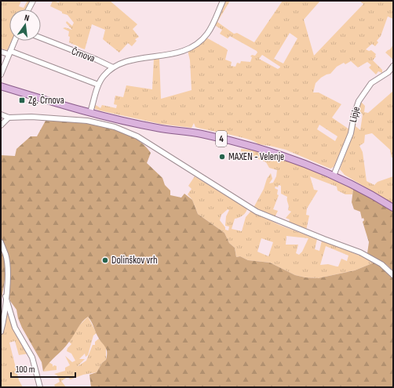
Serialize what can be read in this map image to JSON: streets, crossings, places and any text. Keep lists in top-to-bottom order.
{
  "streets": {
    "main road": ["4"],
    "street": ["Črnova", "Lipje"]
  },
  "crossings": [
    ["Lipje", "4"]
  ],
  "places": {
    "transit": ["Zg. Črnova"],
    "other": ["MAXEN - Velenje", "Dolinškov vrh"]
  },
  "scale_bar": "100 m",
  "north": "top"
}
